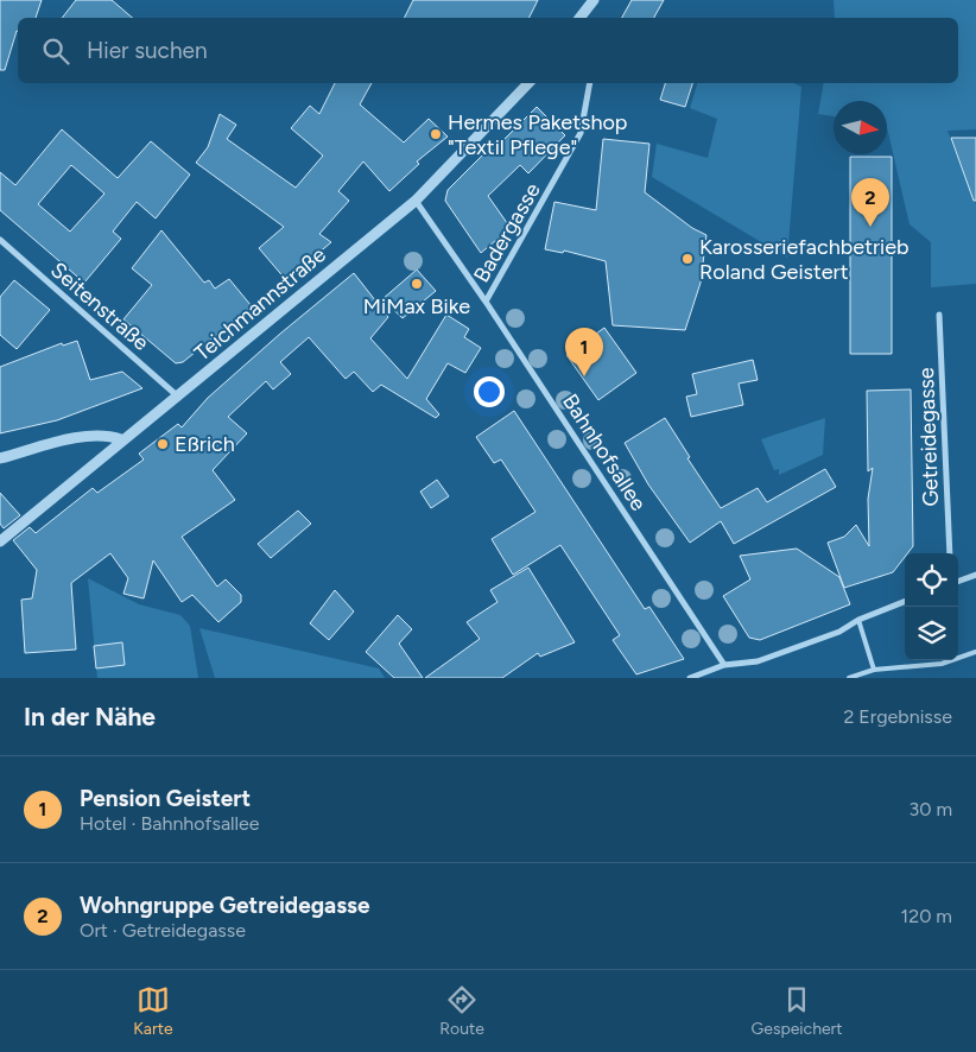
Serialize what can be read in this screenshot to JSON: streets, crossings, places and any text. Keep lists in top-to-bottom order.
{
  "streets": {
    "street": [
      "Badergasse",
      "Teichmannstraße",
      "Seitenstraße",
      "Getreidegasse",
      "Bahnhofsallee"
    ]
  },
  "crossings": [
    ["Badergasse", "Bahnhofsallee"],
    ["Teichmannstraße", "Seitenstraße"],
    ["Teichmannstraße", "Bahnhofsallee"]
  ],
  "places": [
    "Hermes Paketshop \"Textil Pflege\"",
    "Karosseriefachbetrieb Roland Geistert",
    "MiMax Bike",
    "Eßrich"
  ],
  "north": "right",
  "page": {
    "search": "Hier suchen",
    "pins": ["2", "1"],
    "heading": ["In der Nähe", "2 Ergebnisse"],
    "list": [
      {
        "mark": "1",
        "name": "Pension Geistert",
        "note": "Hotel · Bahnhofsallee",
        "value": "30 m"
      },
      {
        "mark": "2",
        "name": "Wohngruppe Getreidegasse",
        "note": "Ort · Getreidegasse",
        "value": "120 m"
      }
    ],
    "nav": ["Karte", "Route", "Gespeichert"]
  }
}
